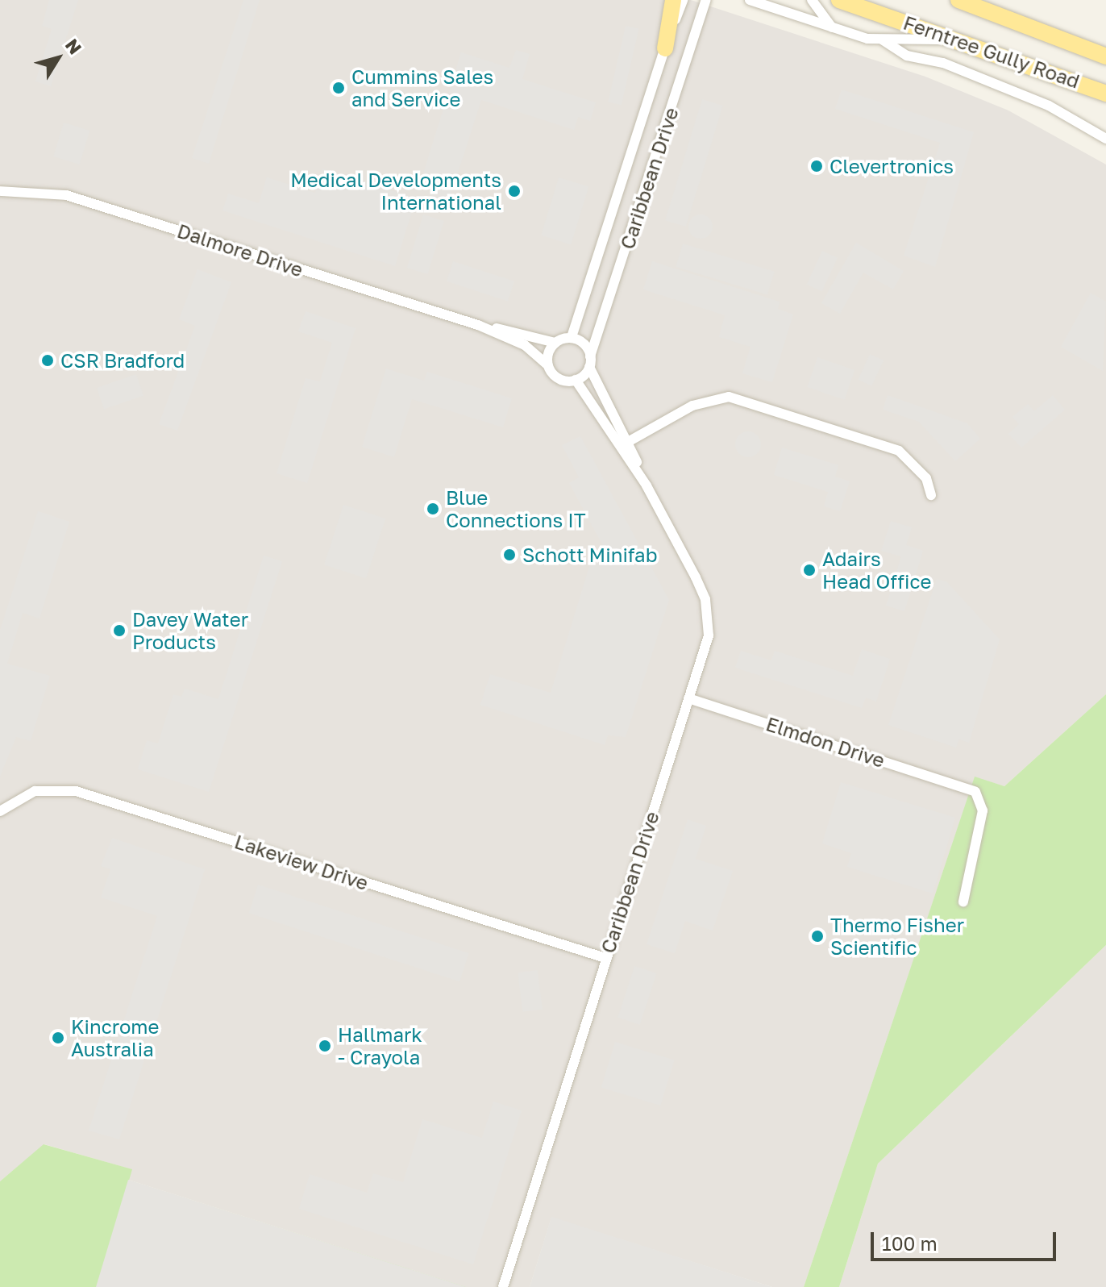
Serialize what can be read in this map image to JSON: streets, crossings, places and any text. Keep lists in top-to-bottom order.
{
  "streets": {
    "main road": ["Ferntree Gully Road"],
    "street": [
      "Caribbean Drive",
      "Dalmore Drive",
      "Elmdon Drive",
      "Lakeview Drive"
    ]
  },
  "crossings": [
    ["Caribbean Drive", "Dalmore Drive"],
    ["Caribbean Drive", "Elmdon Drive"],
    ["Caribbean Drive", "Lakeview Drive"]
  ],
  "places": [
    "Cummins Sales and Service",
    "Clevertronics",
    "Medical Developments International",
    "CSR Bradford",
    "Blue Connections IT",
    "Schott Minifab",
    "Adairs Head Office",
    "Davey Water Products",
    "Thermo Fisher Scientific",
    "Kincrome Australia",
    "Hallmark - Crayola"
  ],
  "scale_bar": "100 m",
  "north": "top right"
}
